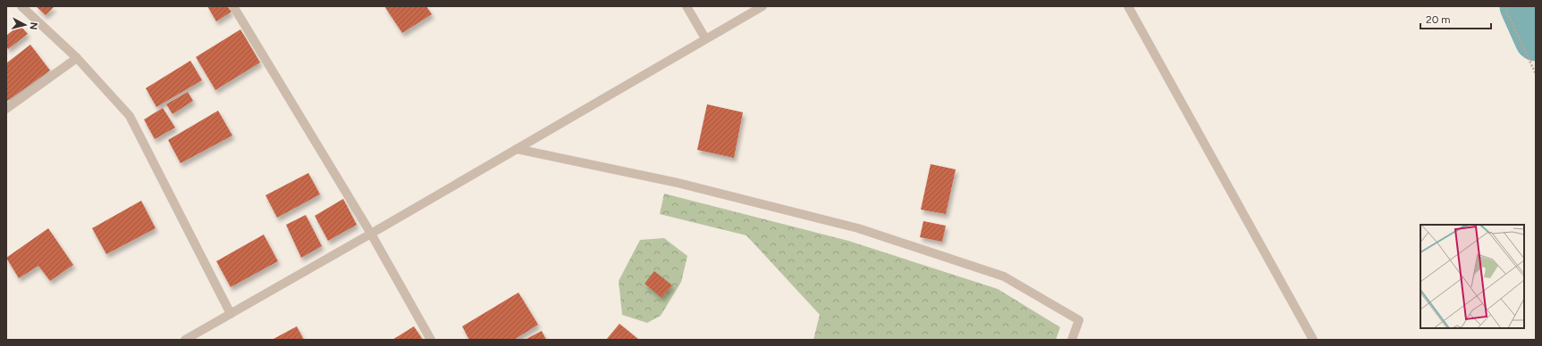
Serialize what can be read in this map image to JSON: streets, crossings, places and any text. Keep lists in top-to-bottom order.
{
  "scale_bar": "20 m",
  "north": "right"
}
